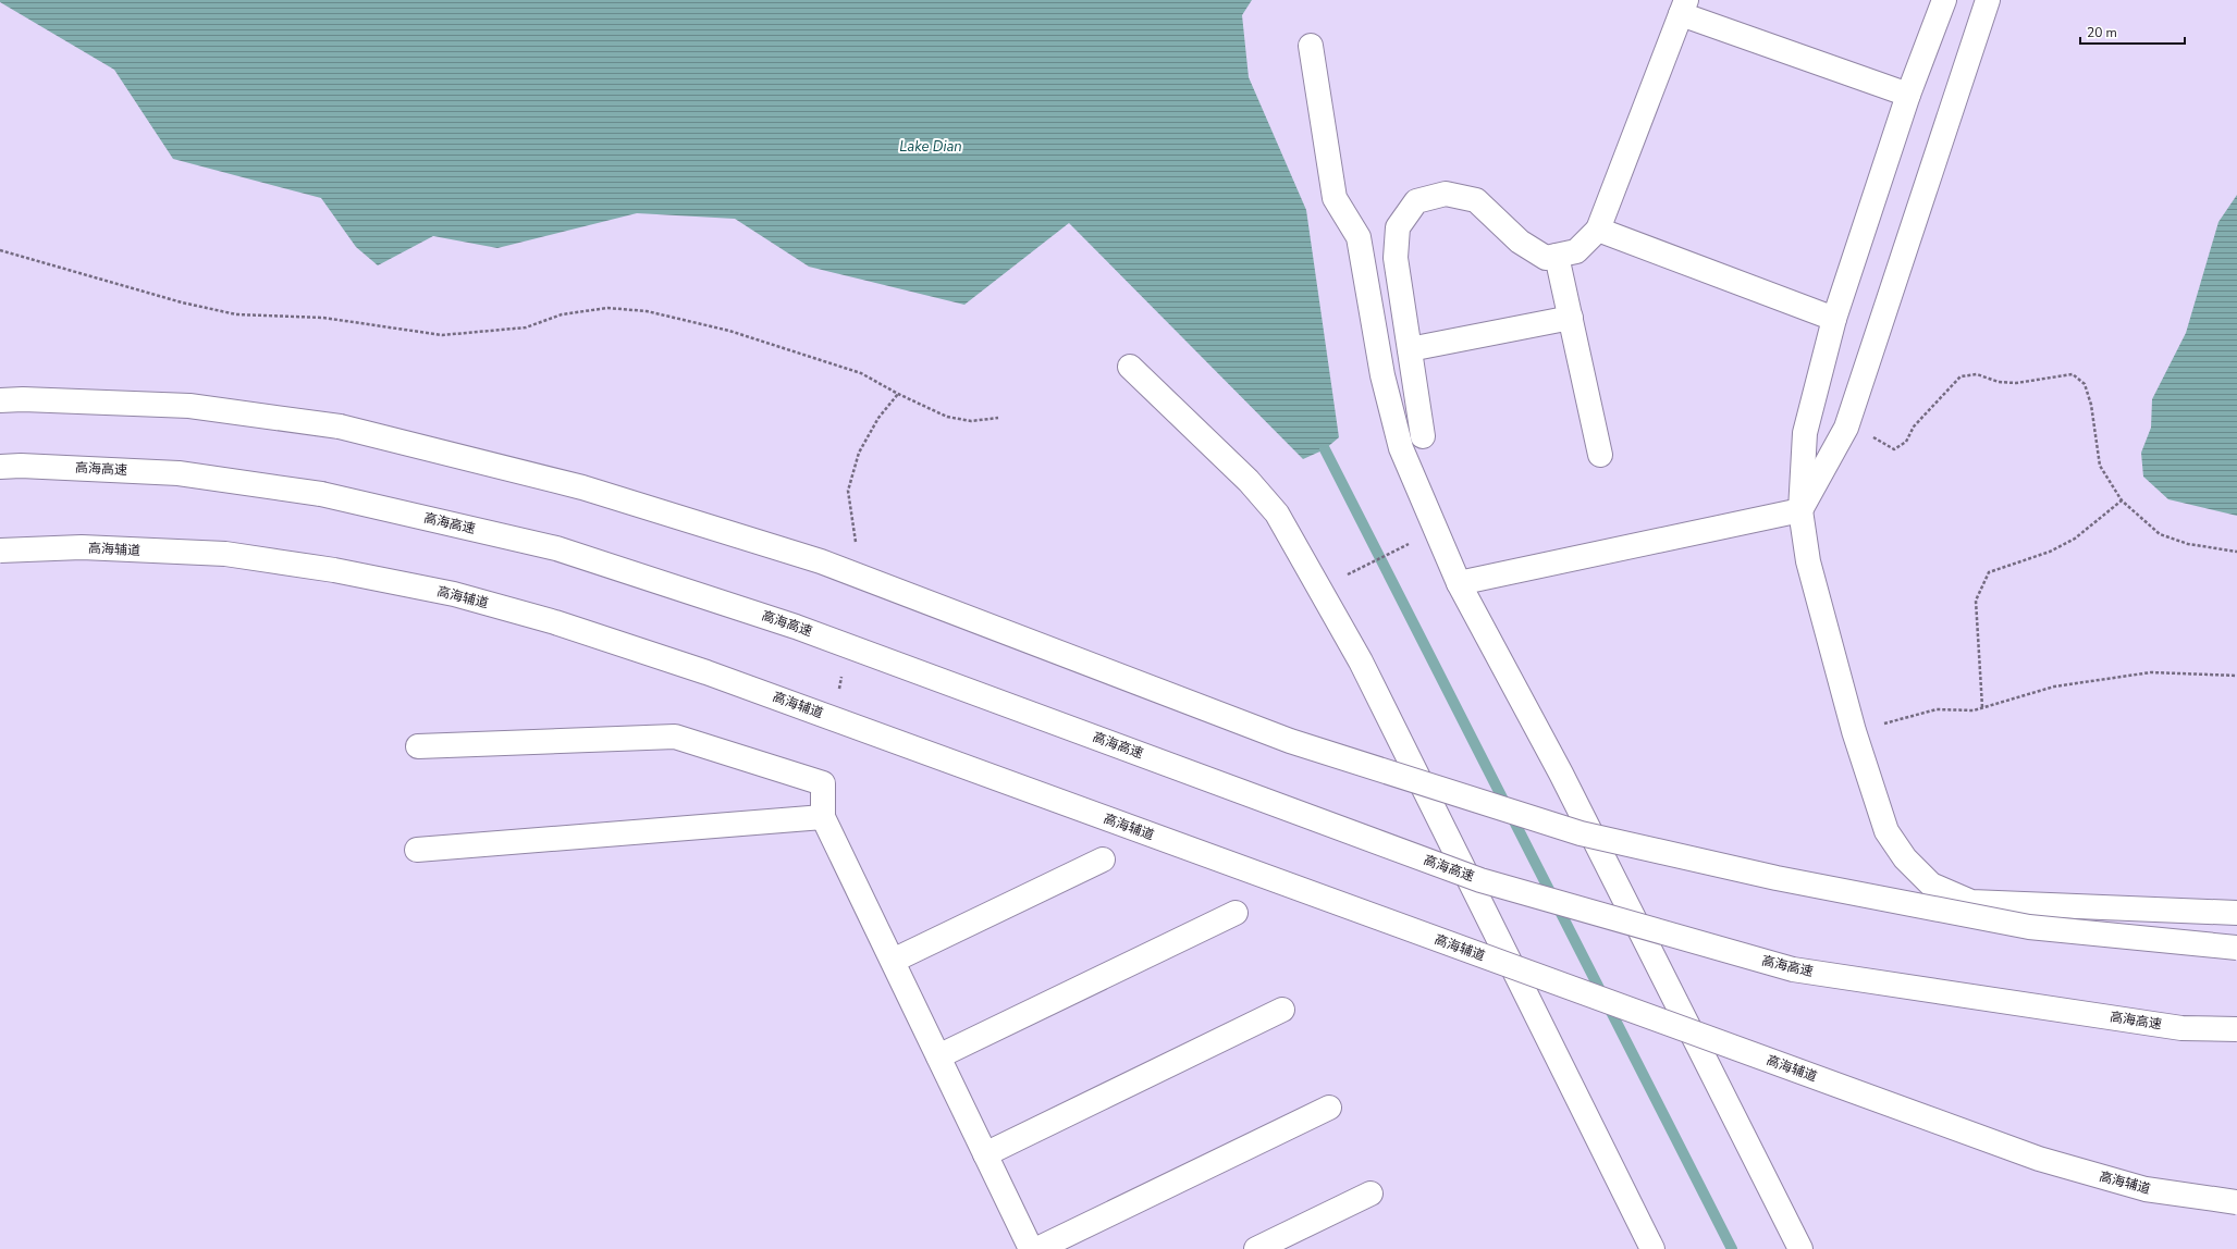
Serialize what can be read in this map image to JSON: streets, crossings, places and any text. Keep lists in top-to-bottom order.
{
  "streets": {
    "main road": ["高海高速", "高海辅道"]
  },
  "water": ["Lake Dian"],
  "scale_bar": "20 m"
}
